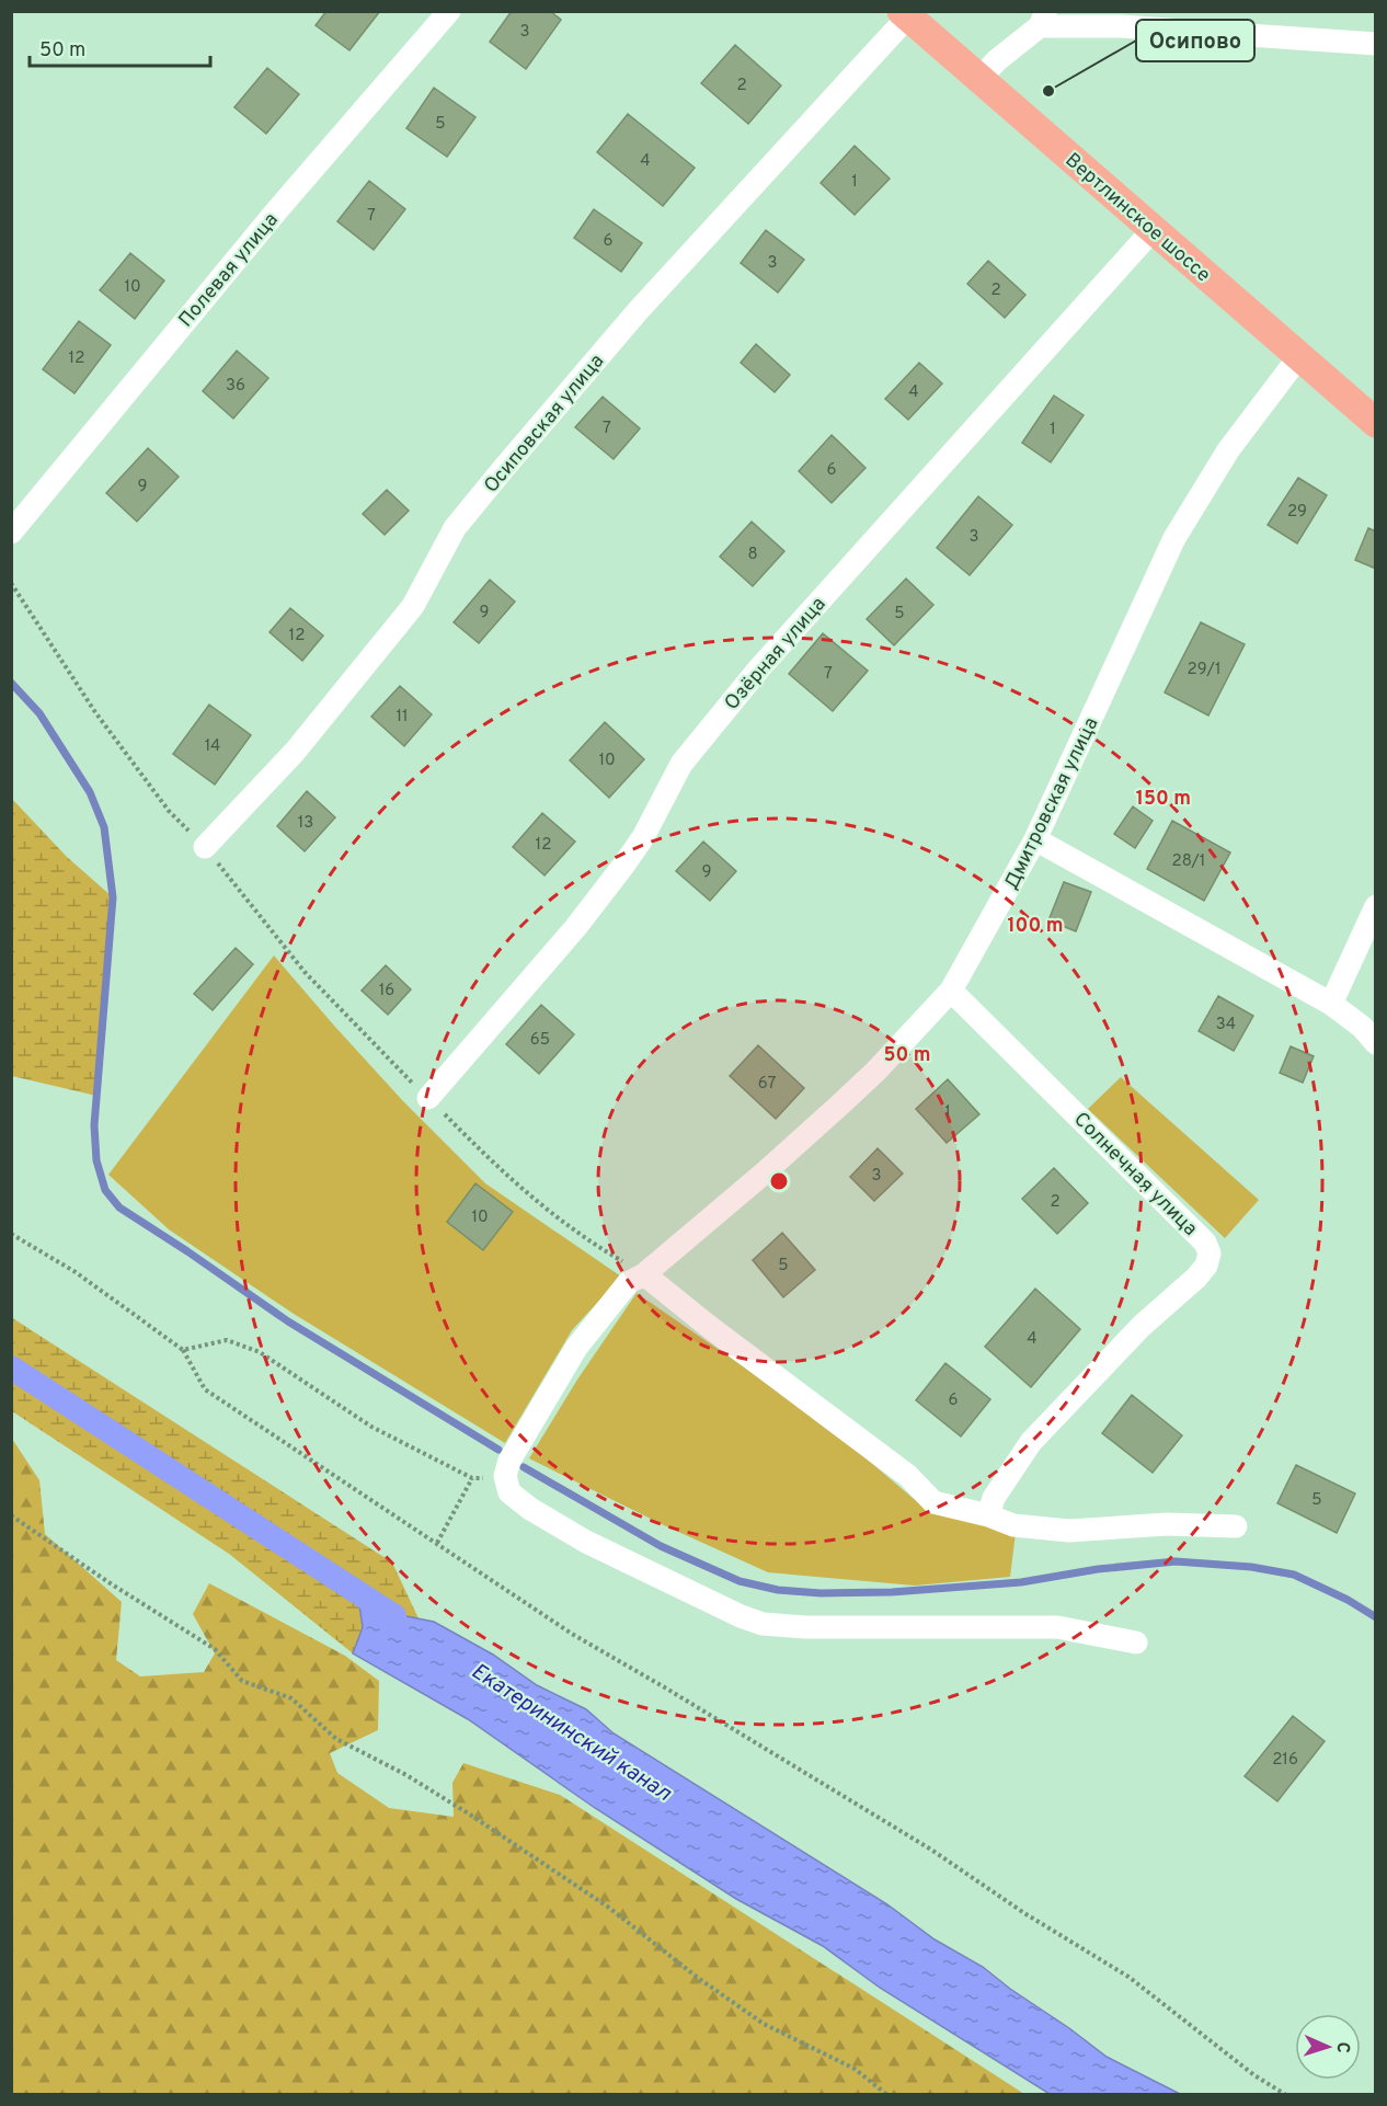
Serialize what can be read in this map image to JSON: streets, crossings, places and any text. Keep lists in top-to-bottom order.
{
  "streets": {
    "main road": ["Вертлинское шоссе"],
    "street": [
      "Полевая улица",
      "Осиповская улица",
      "Озёрная улица",
      "Дмитровская улица",
      "Солнечная улица"
    ]
  },
  "crossings": [
    ["Вертлинское шоссе", "Осиповская улица"],
    ["Вертлинское шоссе", "Озёрная улица"],
    ["Вертлинское шоссе", "Дмитровская улица"],
    ["Дмитровская улица", "Солнечная улица"]
  ],
  "water": ["Екатерининский канал"],
  "places": ["Осипово"],
  "house_numbers": [
    "3",
    "2",
    "5",
    "4",
    "1",
    "7",
    "6",
    "3",
    "10",
    "2",
    "12",
    "36",
    "4",
    "7",
    "1",
    "6",
    "9",
    "29",
    "3",
    "8",
    "9",
    "5",
    "12",
    "29/1",
    "7",
    "11",
    "14",
    "10",
    "13",
    "12",
    "28/1",
    "9",
    "16",
    "34",
    "65",
    "67",
    "1",
    "3",
    "2",
    "10",
    "5",
    "4",
    "6",
    "5",
    "216"
  ],
  "scale_bar": "50 m",
  "north": "right",
  "rings": ["150 m", "100 m", "50 m"]
}
